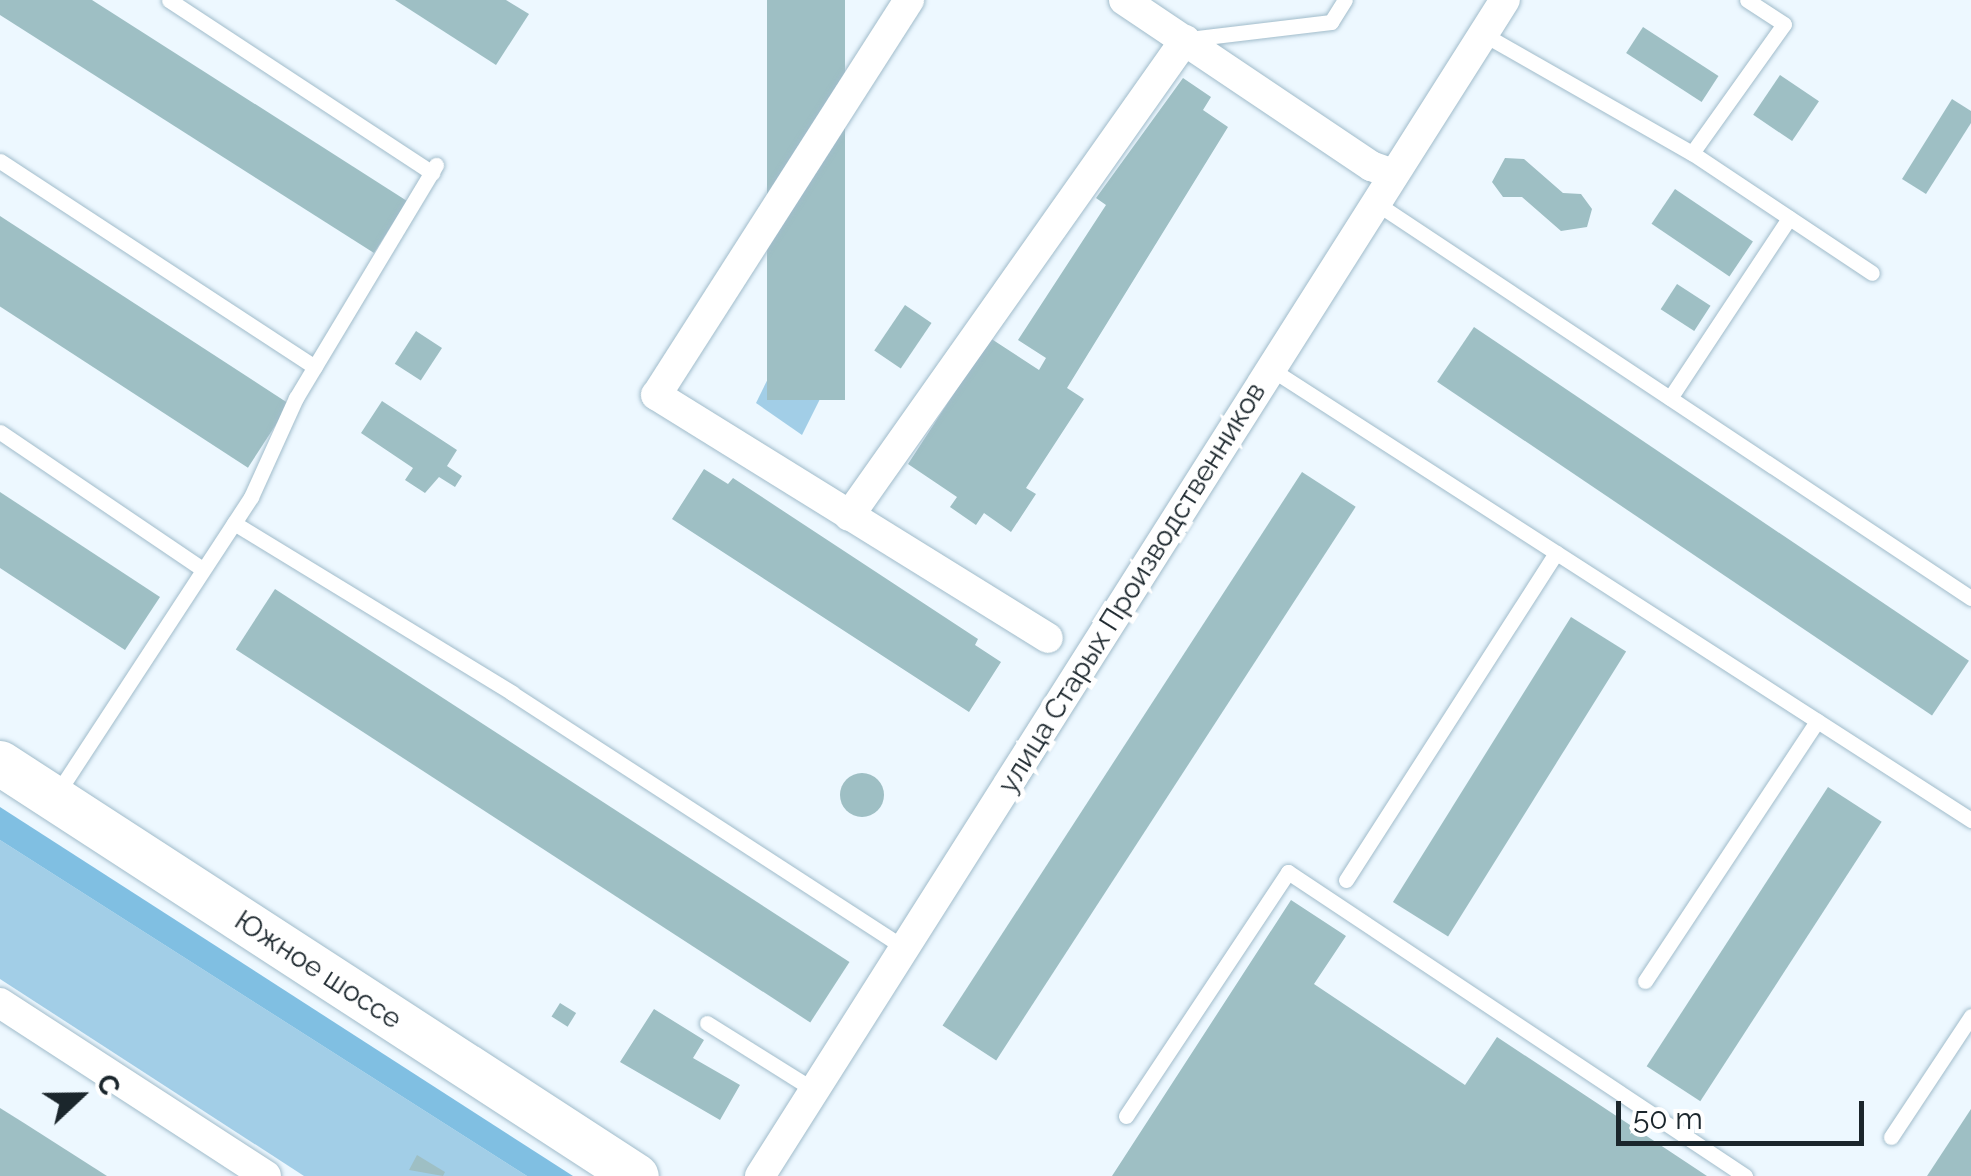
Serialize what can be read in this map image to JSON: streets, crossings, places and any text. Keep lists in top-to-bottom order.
{
  "streets": {
    "main road": ["Южное шоссе"],
    "street": ["улица Старых Производственников"]
  },
  "scale_bar": "50 m",
  "north": "right"
}
